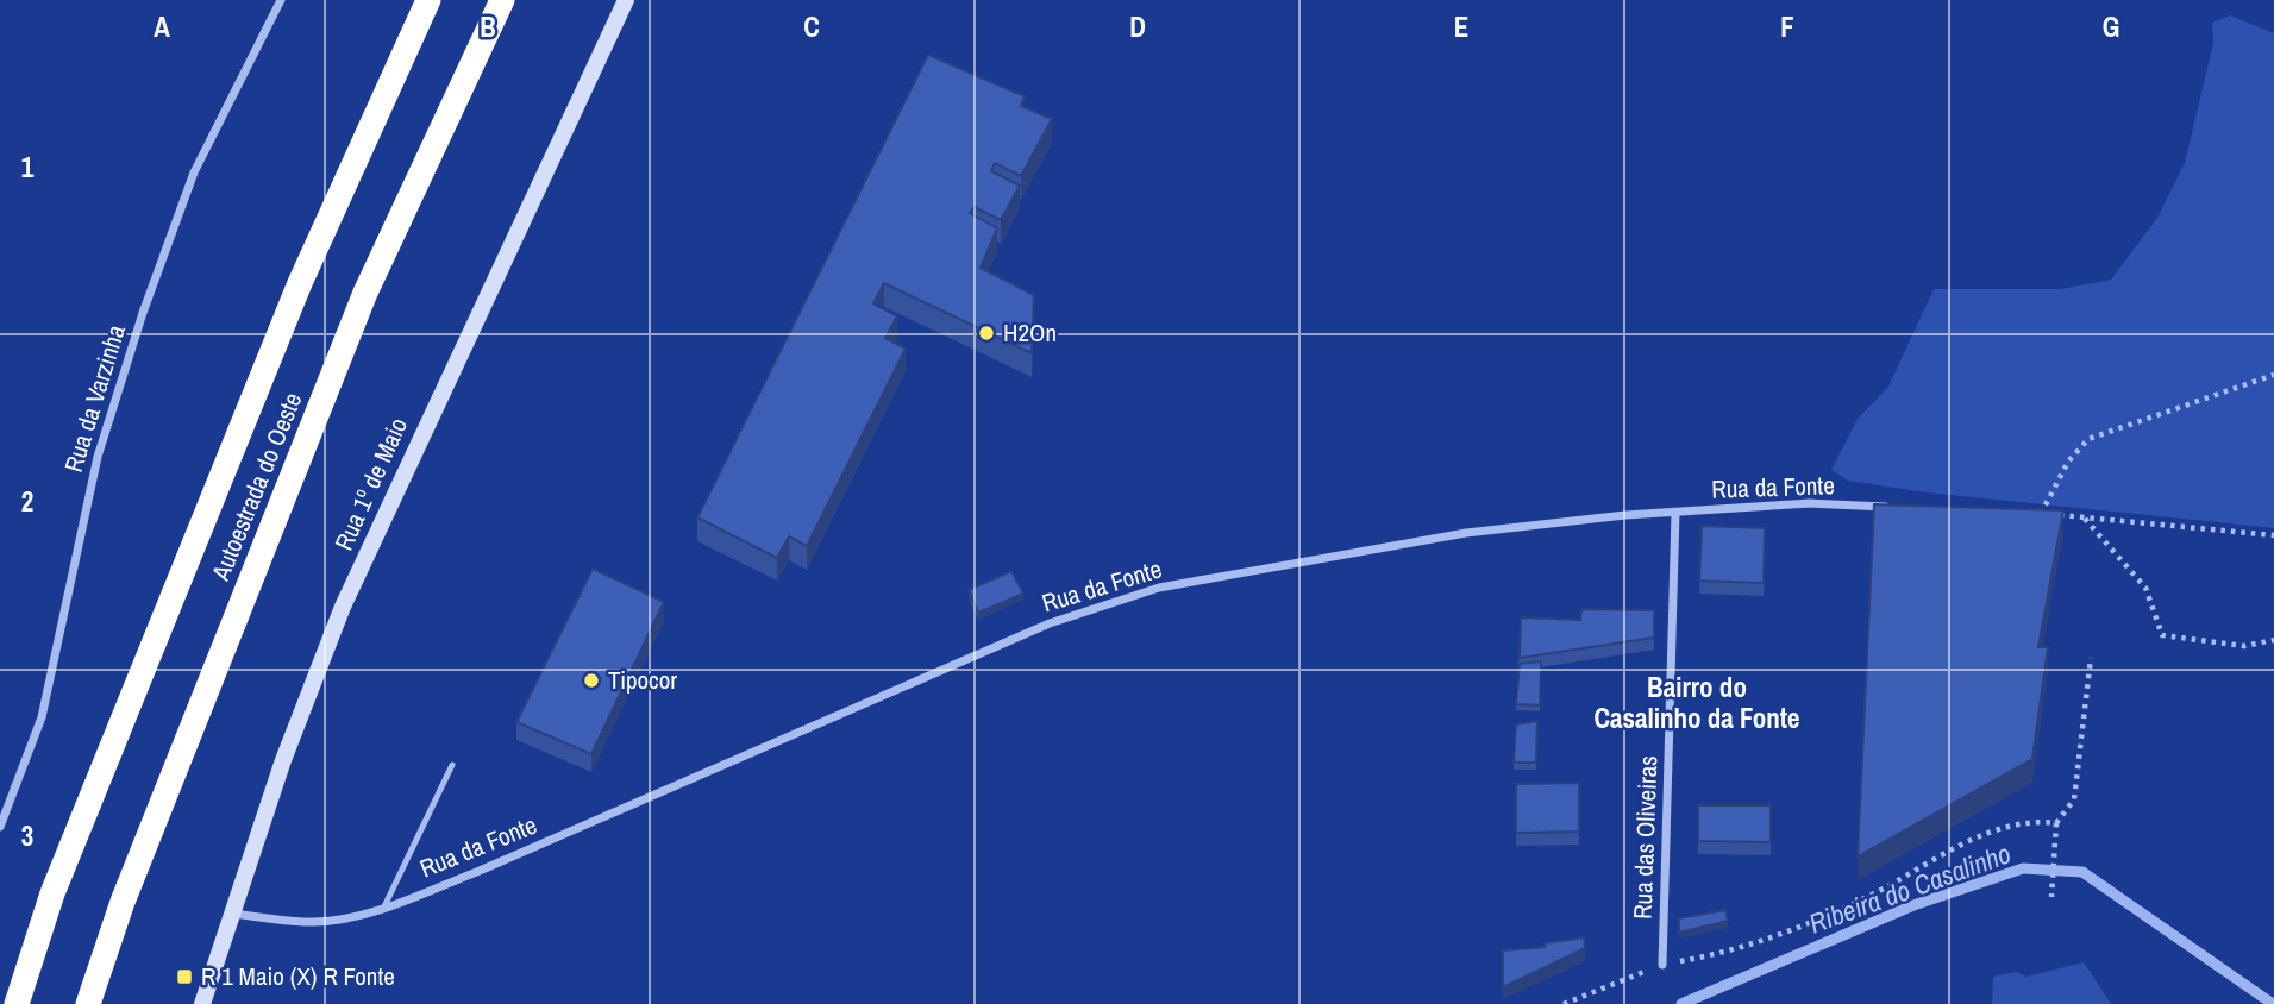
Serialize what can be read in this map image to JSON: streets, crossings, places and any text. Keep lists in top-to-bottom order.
{
  "streets": {
    "highway": ["Autoestrada do Oeste"],
    "street": [
      "Rua da Varzinha",
      "Rua 1º de Maio",
      "Rua da Fonte",
      "Rua das Oliveiras"
    ]
  },
  "crossings": [
    ["Rua 1º de Maio", "Rua da Fonte"],
    ["Rua da Fonte", "Rua das Oliveiras"]
  ],
  "districts": ["Bairro do Casalinho da Fonte"],
  "water": ["Ribeira do Casalinho"],
  "places": {
    "other": ["H2On", "Tipocor"],
    "transit": ["R 1 Maio (X) R Fonte"]
  },
  "grid": {
    "columns": [
      "A",
      "B",
      "C",
      "D",
      "E",
      "F",
      "G"
    ],
    "rows": ["1", "2", "3"]
  }
}
